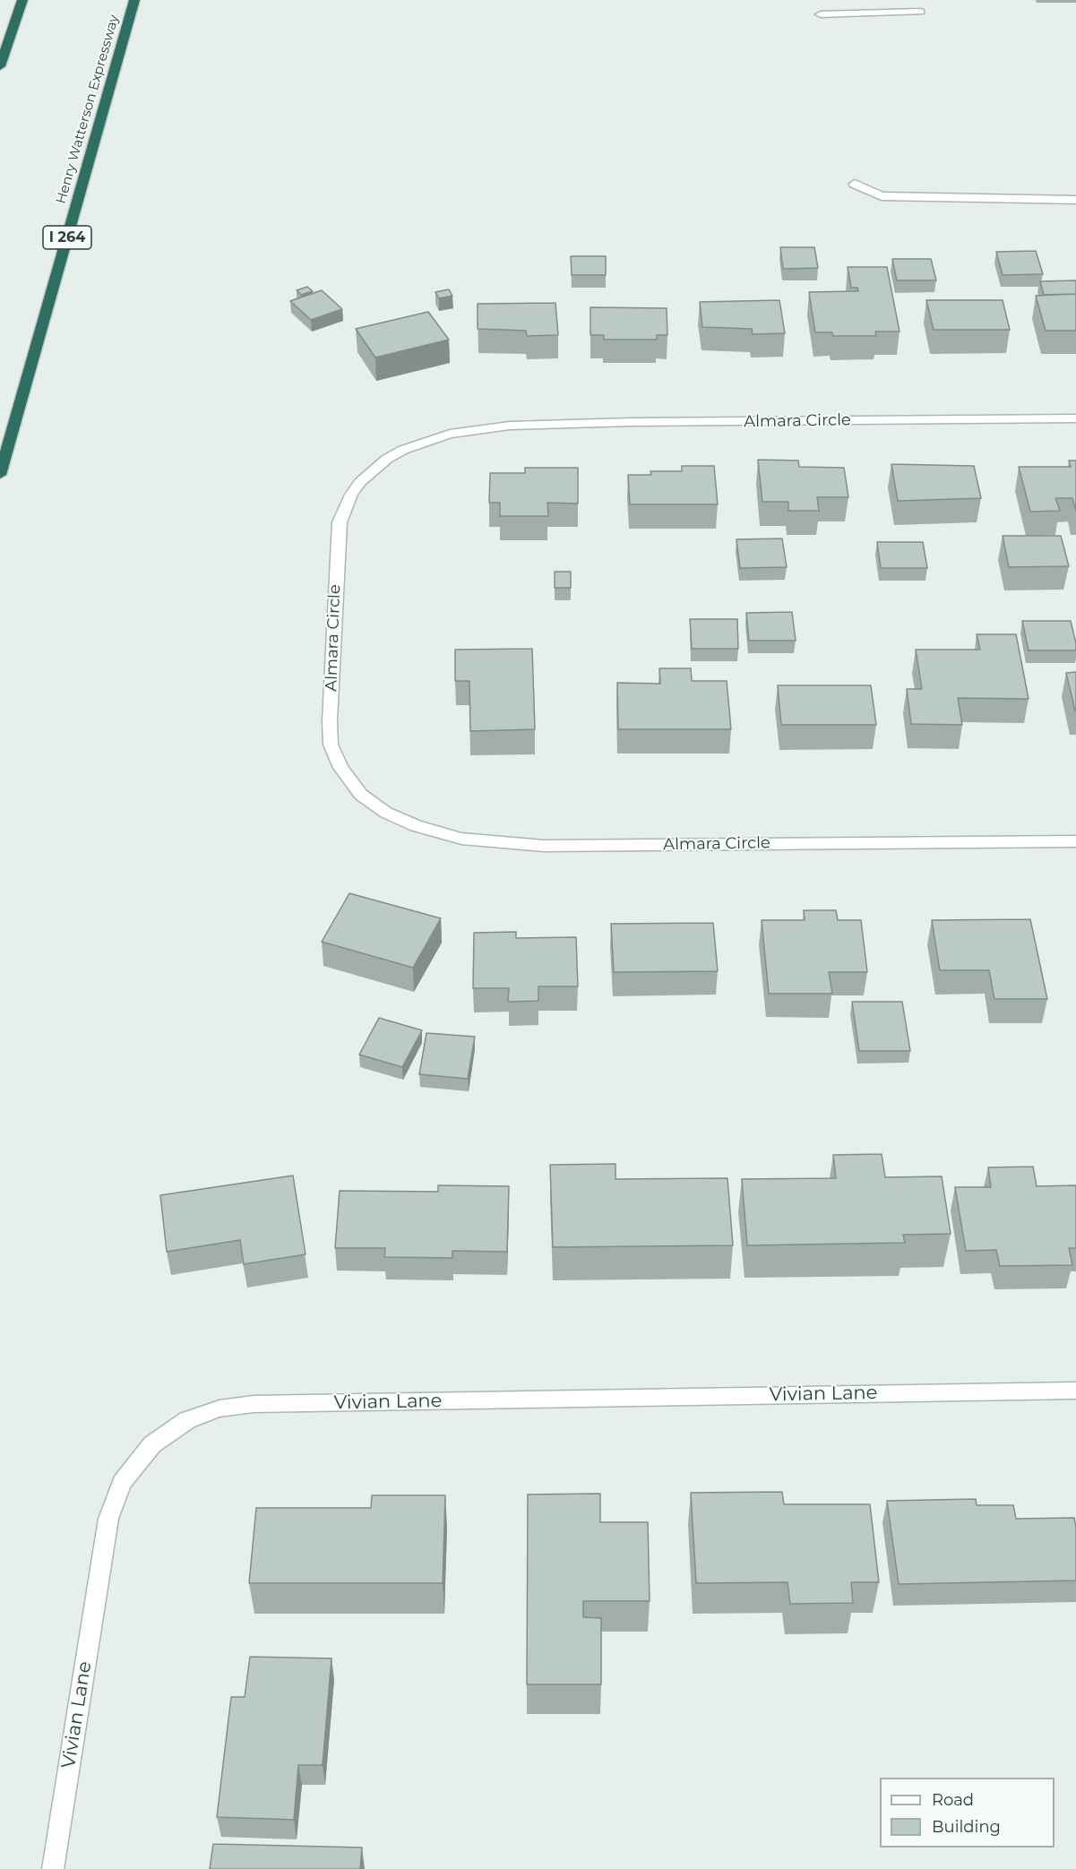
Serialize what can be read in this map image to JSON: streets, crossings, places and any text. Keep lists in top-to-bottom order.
{
  "streets": {
    "highway": ["Henry Watterson Expressway", "I 264"],
    "street": ["Almara Circle", "Vivian Lane"]
  },
  "legend": ["Road", "Building"]
}
